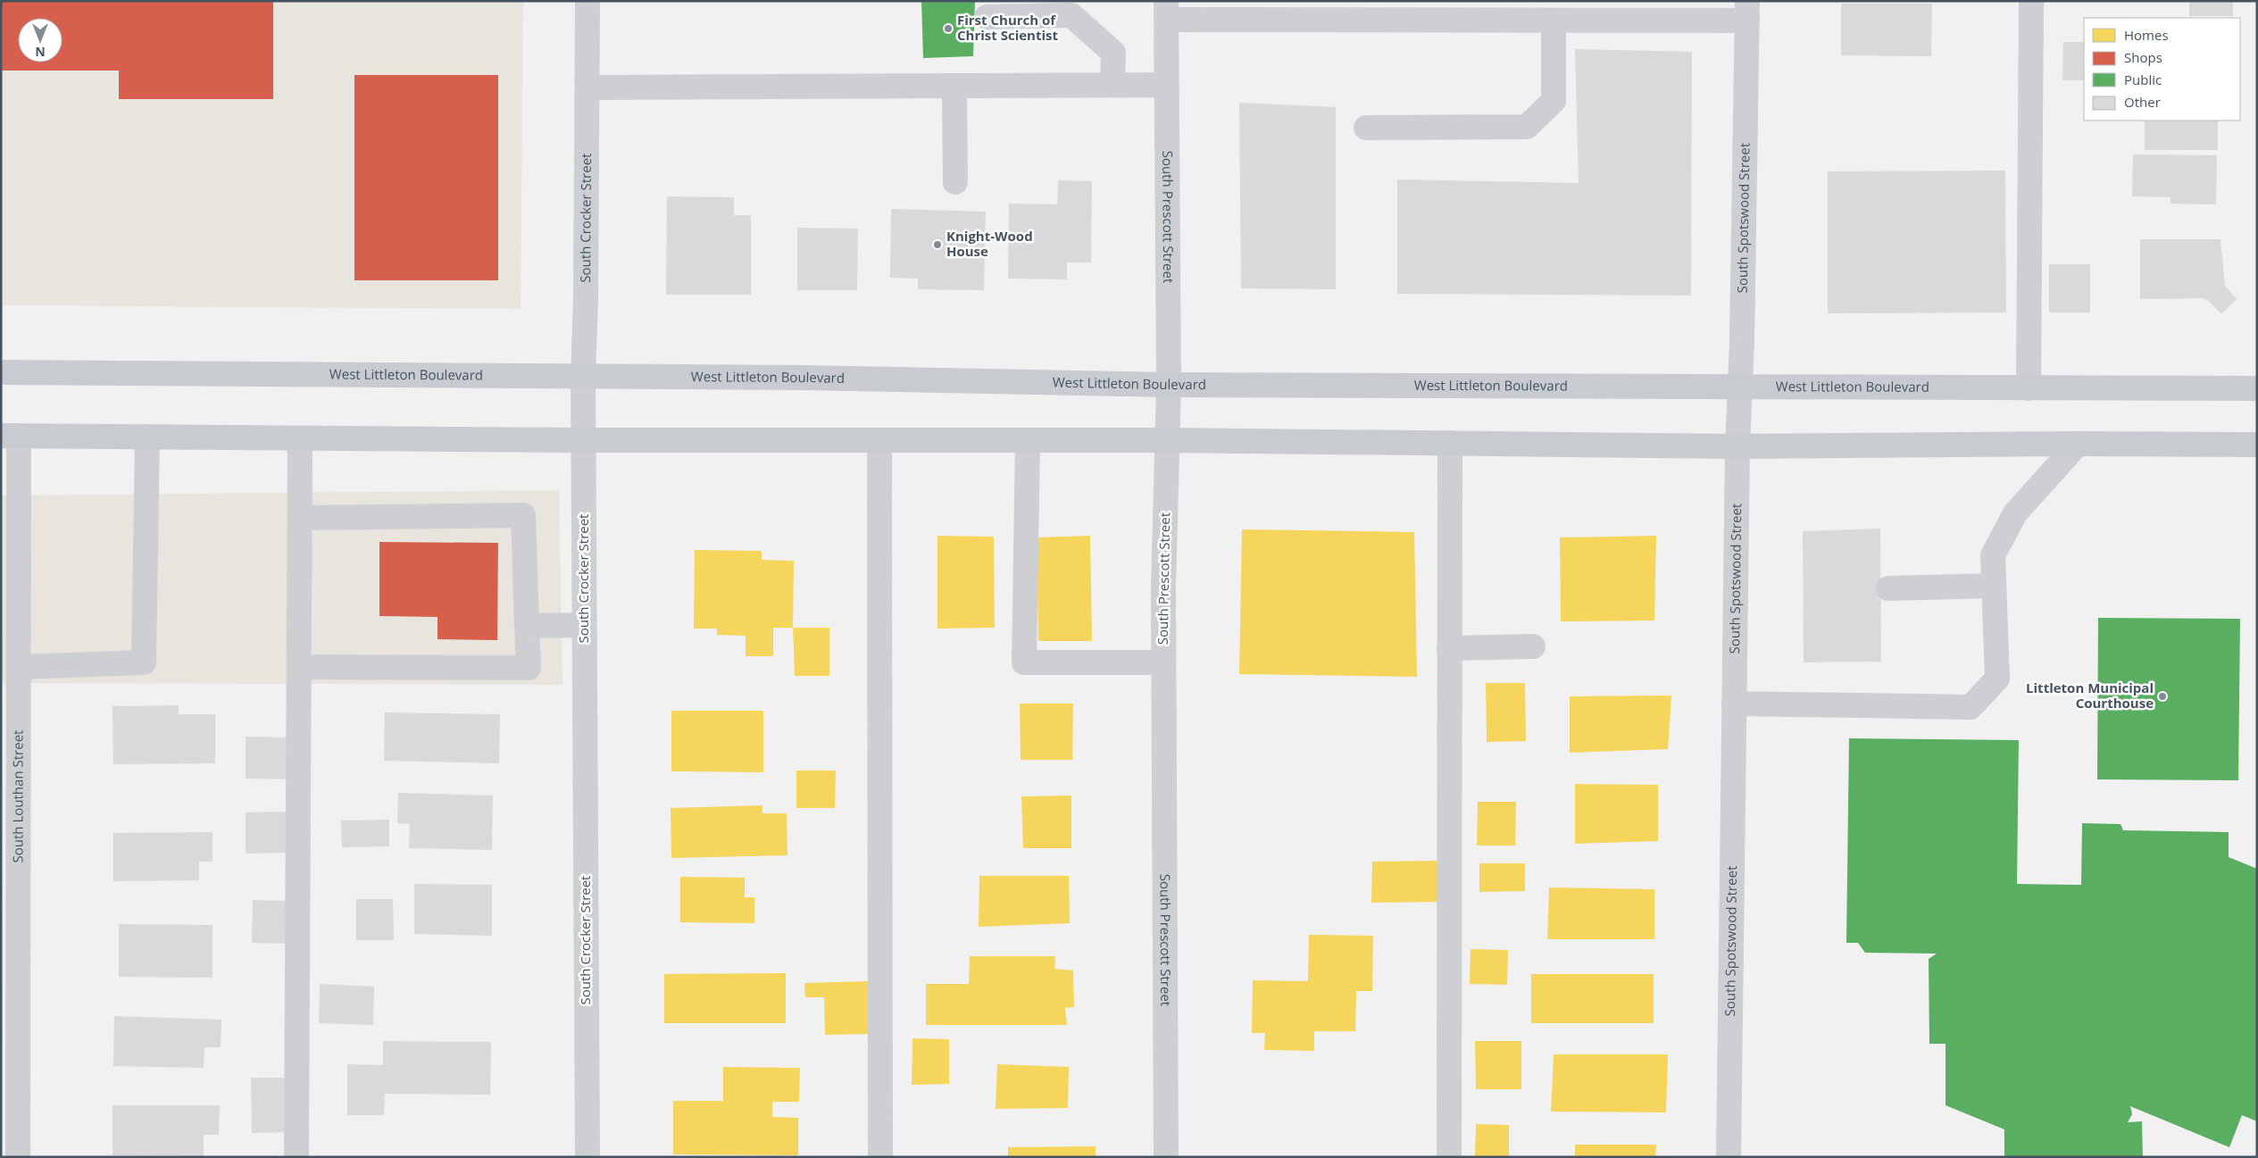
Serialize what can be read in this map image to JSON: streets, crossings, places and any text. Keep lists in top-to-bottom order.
{
  "streets": {
    "main road": ["West Littleton Boulevard"],
    "street": [
      "South Crocker Street",
      "South Prescott Street",
      "South Spotswood Street",
      "South Louthan Street"
    ]
  },
  "crossings": [
    ["South Crocker Street", "West Littleton Boulevard"],
    ["South Prescott Street", "West Littleton Boulevard"],
    ["South Spotswood Street", "West Littleton Boulevard"]
  ],
  "places": ["First Church of Christ Scientist", "Knight-Wood House", "Littleton Municipal Courthouse"],
  "legend": [
    "Homes",
    "Shops",
    "Public",
    "Other"
  ],
  "north": "bottom"
}
